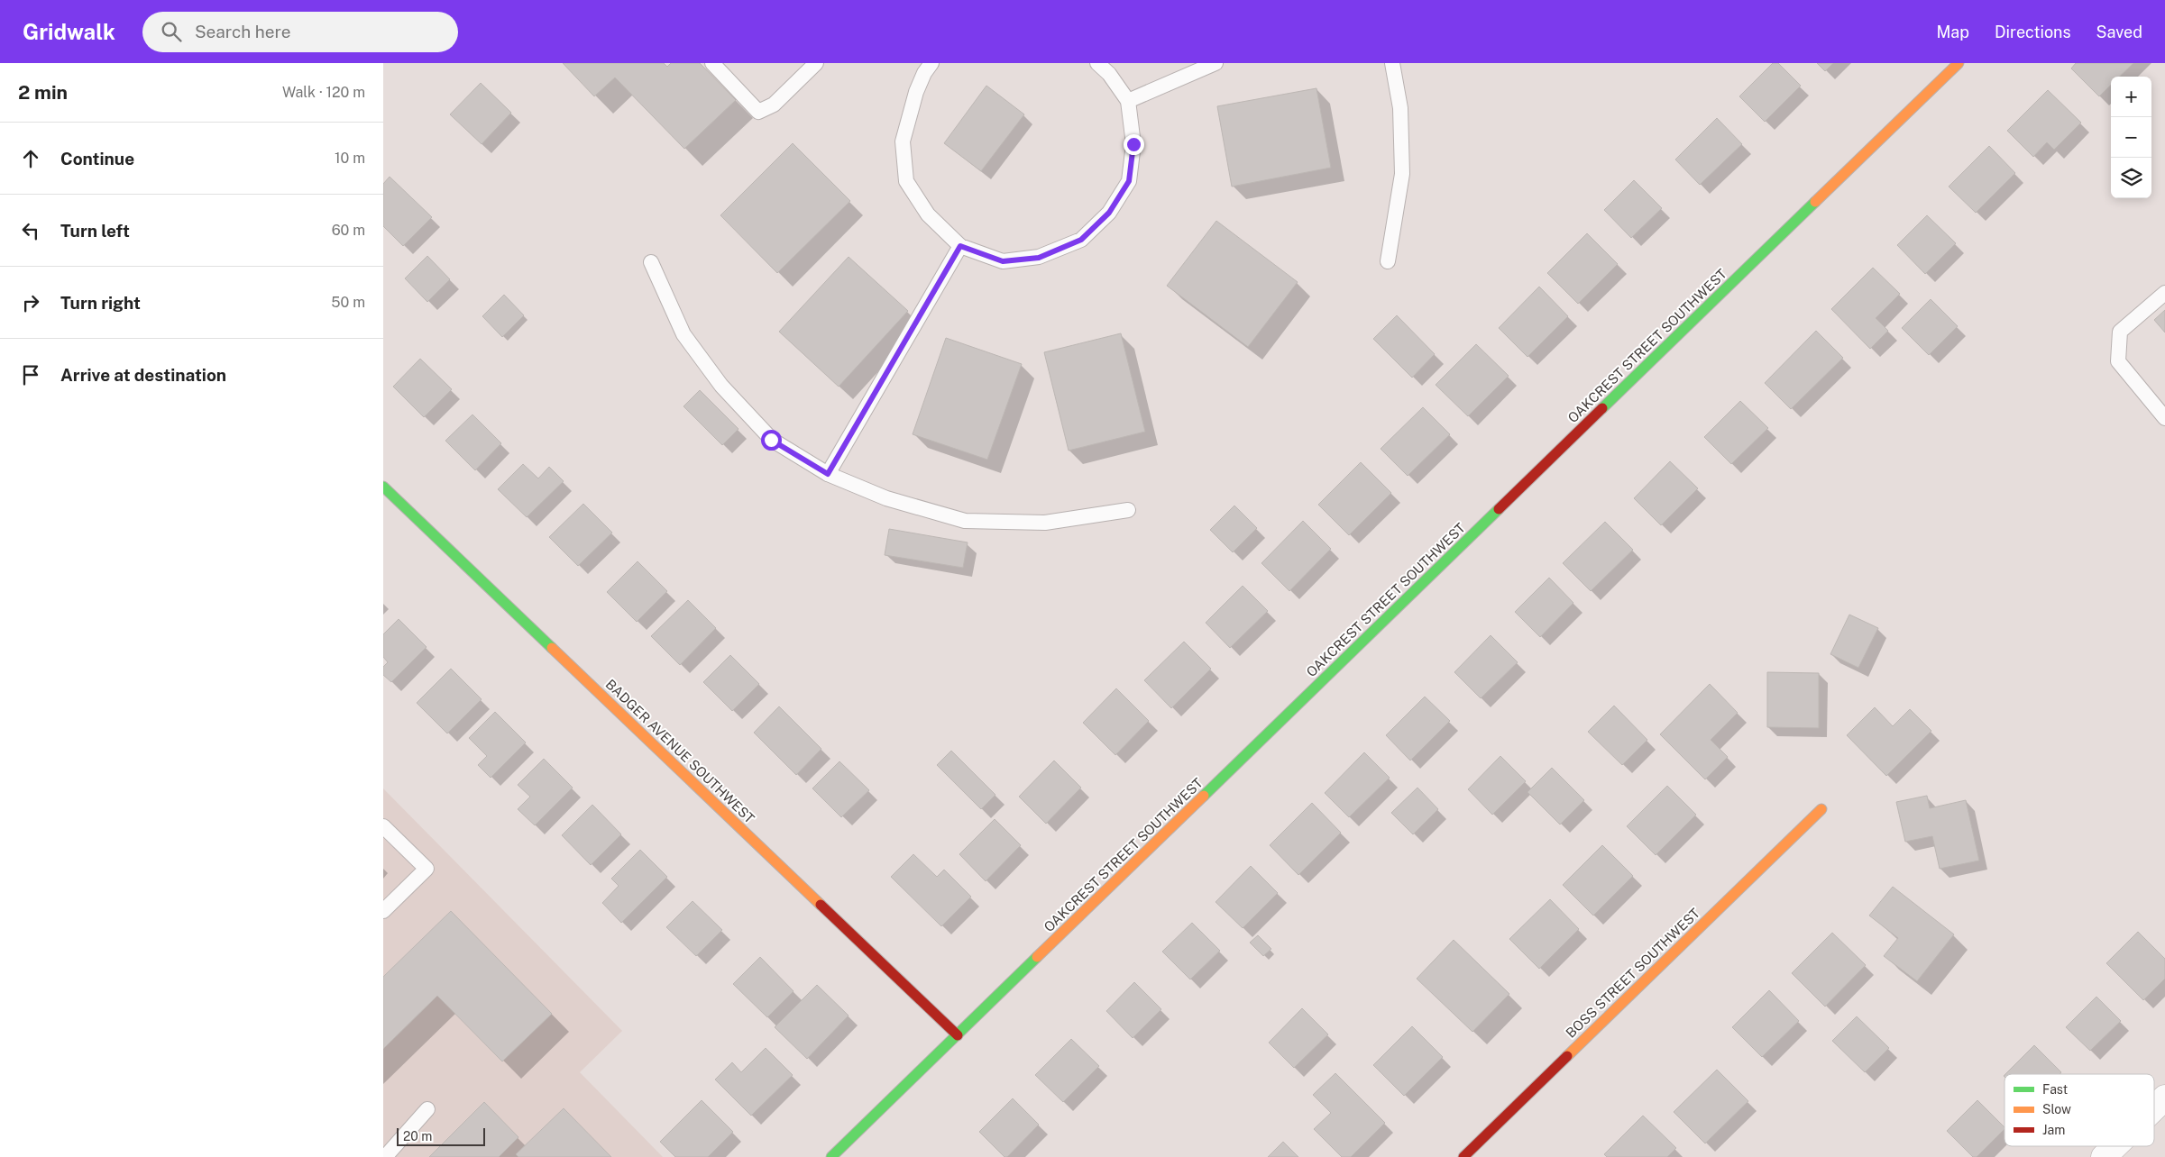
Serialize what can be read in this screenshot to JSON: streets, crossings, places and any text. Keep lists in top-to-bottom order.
{
  "streets": {
    "street": ["OAKCREST STREET SOUTHWEST", "BADGER AVENUE SOUTHWEST", "BOSS STREET SOUTHWEST"]
  },
  "crossings": [
    ["OAKCREST STREET SOUTHWEST", "BADGER AVENUE SOUTHWEST"]
  ],
  "legend": ["Fast", "Slow", "Jam"],
  "scale_bar": "20 m",
  "page": {
    "header": "Gridwalk",
    "search": "Search here",
    "nav": ["Map", "Directions", "Saved"],
    "heading": ["2 min", "Walk · 120 m"],
    "map_buttons": ["+", "−"],
    "list": [
      ["Continue", "10 m"],
      ["Turn left", "60 m"],
      ["Turn right", "50 m"],
      "Arrive at destination"
    ],
    "scale": "20 m"
  }
}
